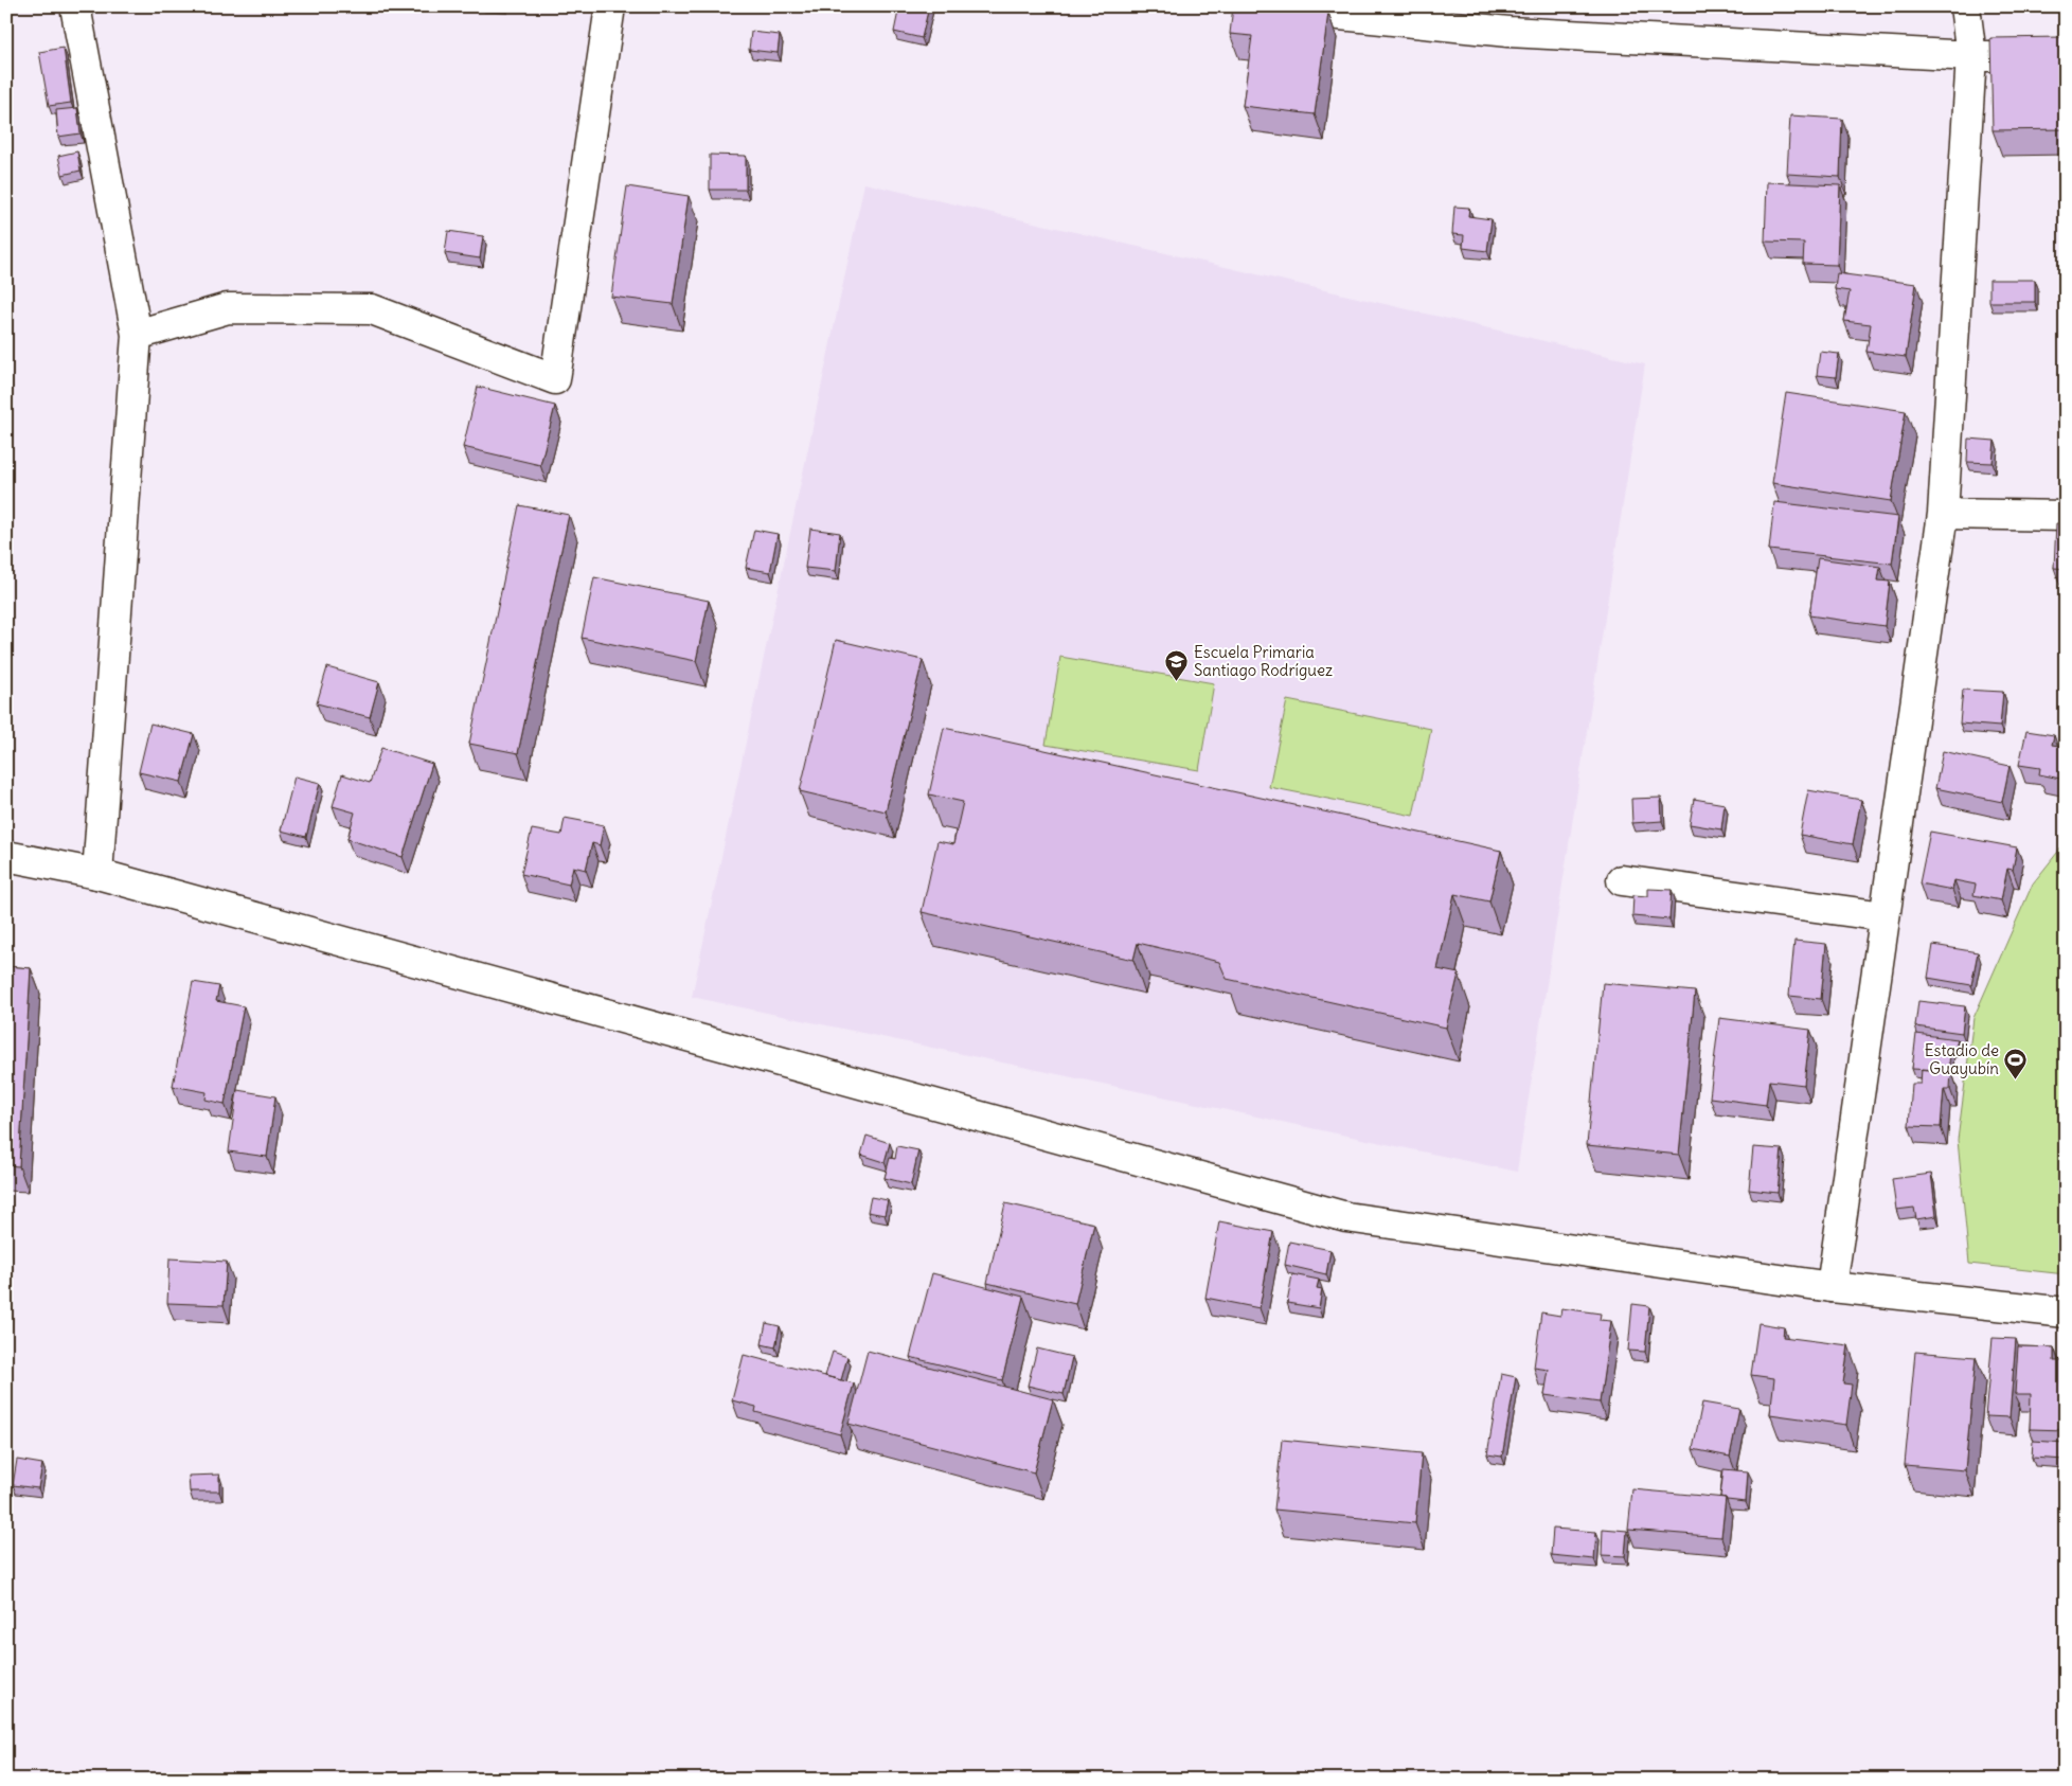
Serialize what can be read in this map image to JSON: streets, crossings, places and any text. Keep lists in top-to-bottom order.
{
  "places": {
    "school or university": ["Escuela Primaria Santiago Rodríguez"],
    "sports": ["Estadio de Guayubín"]
  }
}
